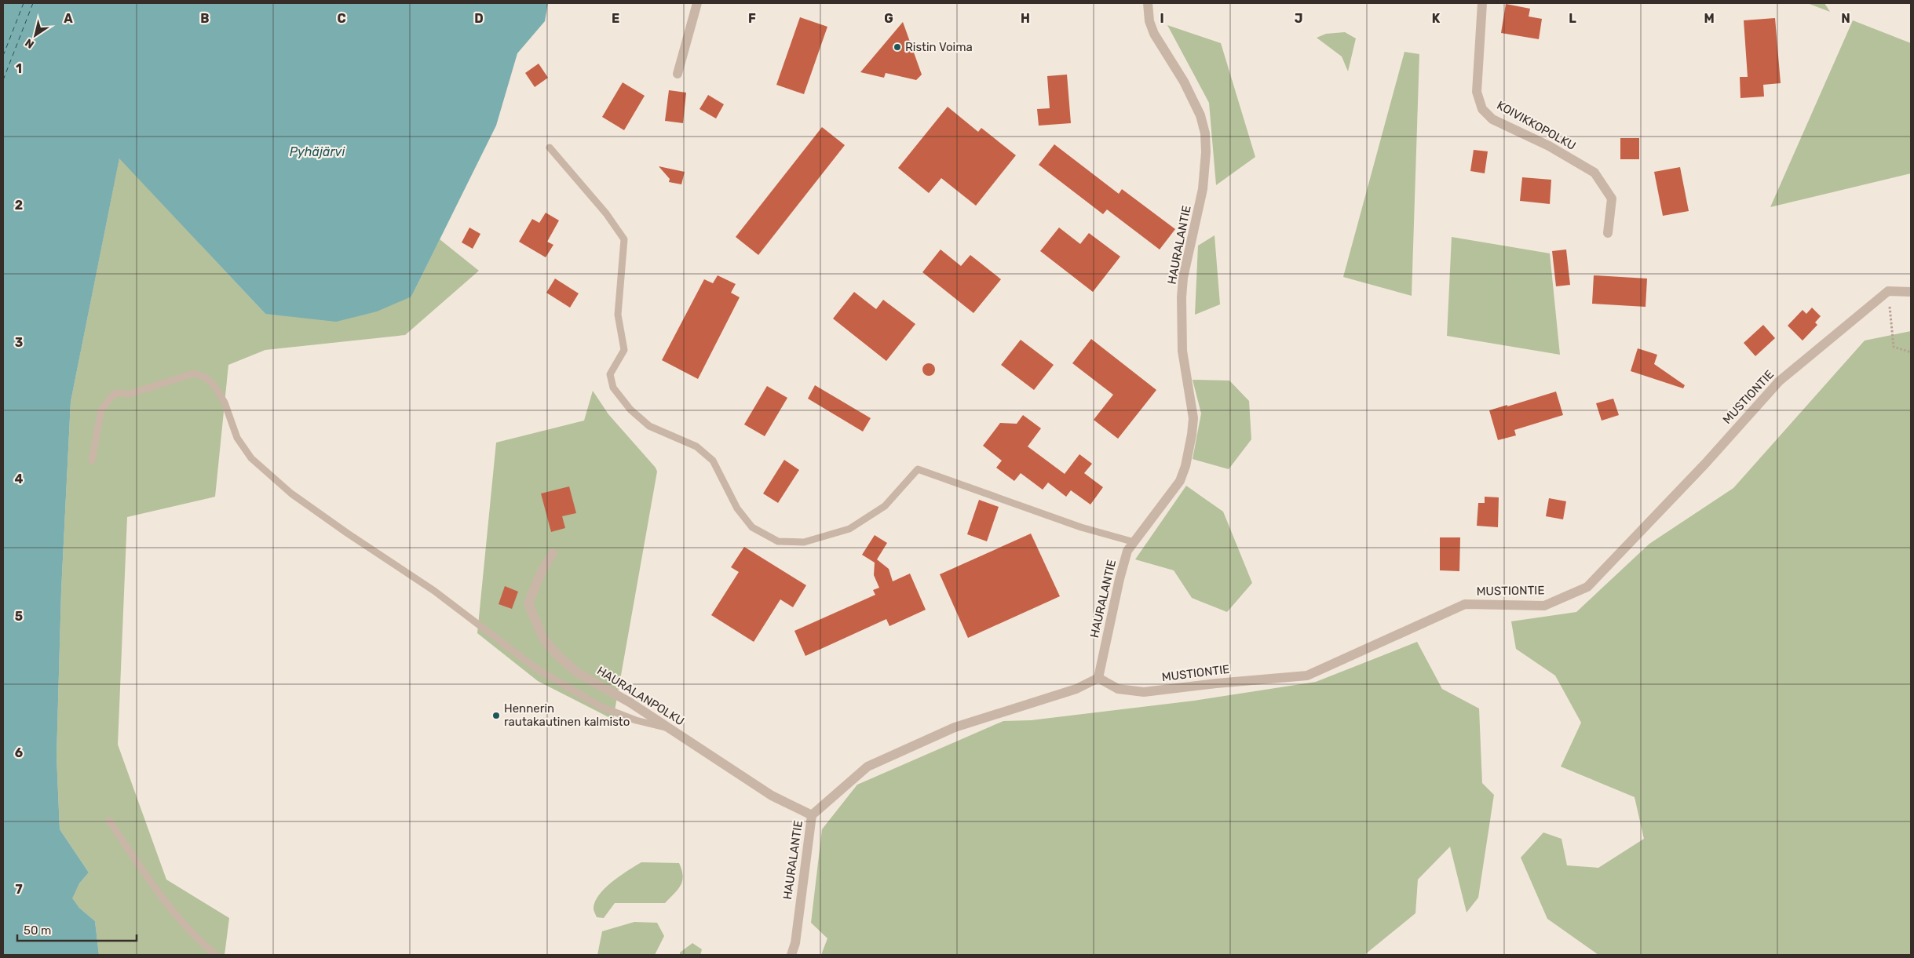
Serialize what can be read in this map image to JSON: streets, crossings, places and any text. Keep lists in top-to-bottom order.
{
  "streets": {
    "street": [
      "KOIVIKKOPOLKU",
      "HAURALANTIE",
      "MUSTIONTIE",
      "HAURALANPOLKU"
    ]
  },
  "crossings": [
    ["HAURALANTIE", "MUSTIONTIE"],
    ["HAURALANTIE", "HAURALANPOLKU"]
  ],
  "water": ["Pyhäjärvi"],
  "places": ["Ristin Voima", "Hennerin rautakautinen kalmisto"],
  "scale_bar": "50 m",
  "north": "bottom left",
  "grid": {
    "columns": [
      "A",
      "B",
      "C",
      "D",
      "E",
      "F",
      "G",
      "H",
      "I",
      "J",
      "K",
      "L",
      "M",
      "N"
    ],
    "rows": [
      "1",
      "2",
      "3",
      "4",
      "5",
      "6",
      "7"
    ]
  }
}
